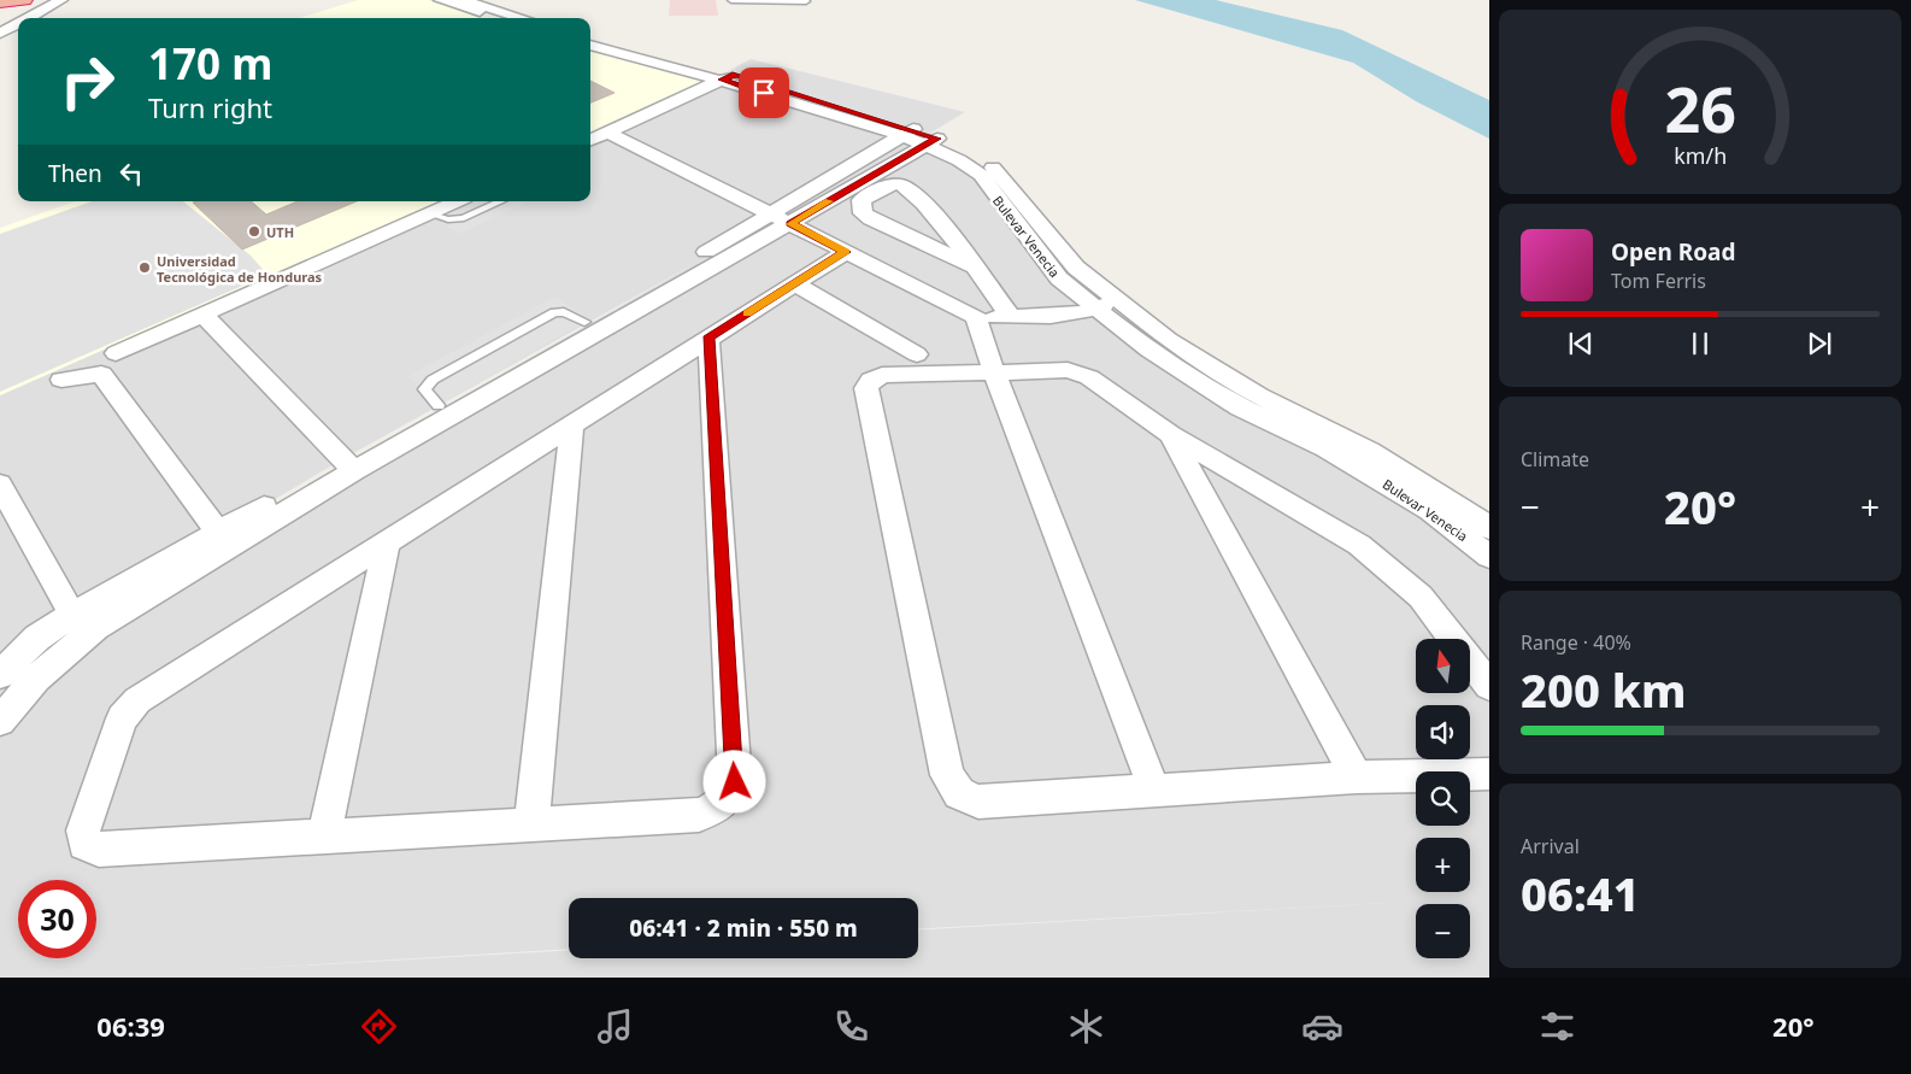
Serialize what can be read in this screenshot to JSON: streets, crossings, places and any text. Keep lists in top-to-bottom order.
{
  "streets": {
    "street": ["Bulevar Venecia"]
  },
  "places": ["UTH", "Universidad Tecnológica de Honduras"],
  "north": "top",
  "page": {
    "turn": ["170 m", "Turn right"],
    "then": "Then",
    "song": ["Open Road", "Tom Ferris"],
    "tile": [
      "Climate",
      ["Range · 40%", "200 km"],
      ["Arrival", "06:41"]
    ],
    "heat": ["−", "20°", "+"],
    "map_buttons": ["+", "−"],
    "limit": "30",
    "trip": "06:41 · 2 min · 550 m",
    "tabs": ["06:39", "20°"],
    "gauge": ["26", "km/h"]
  }
}
